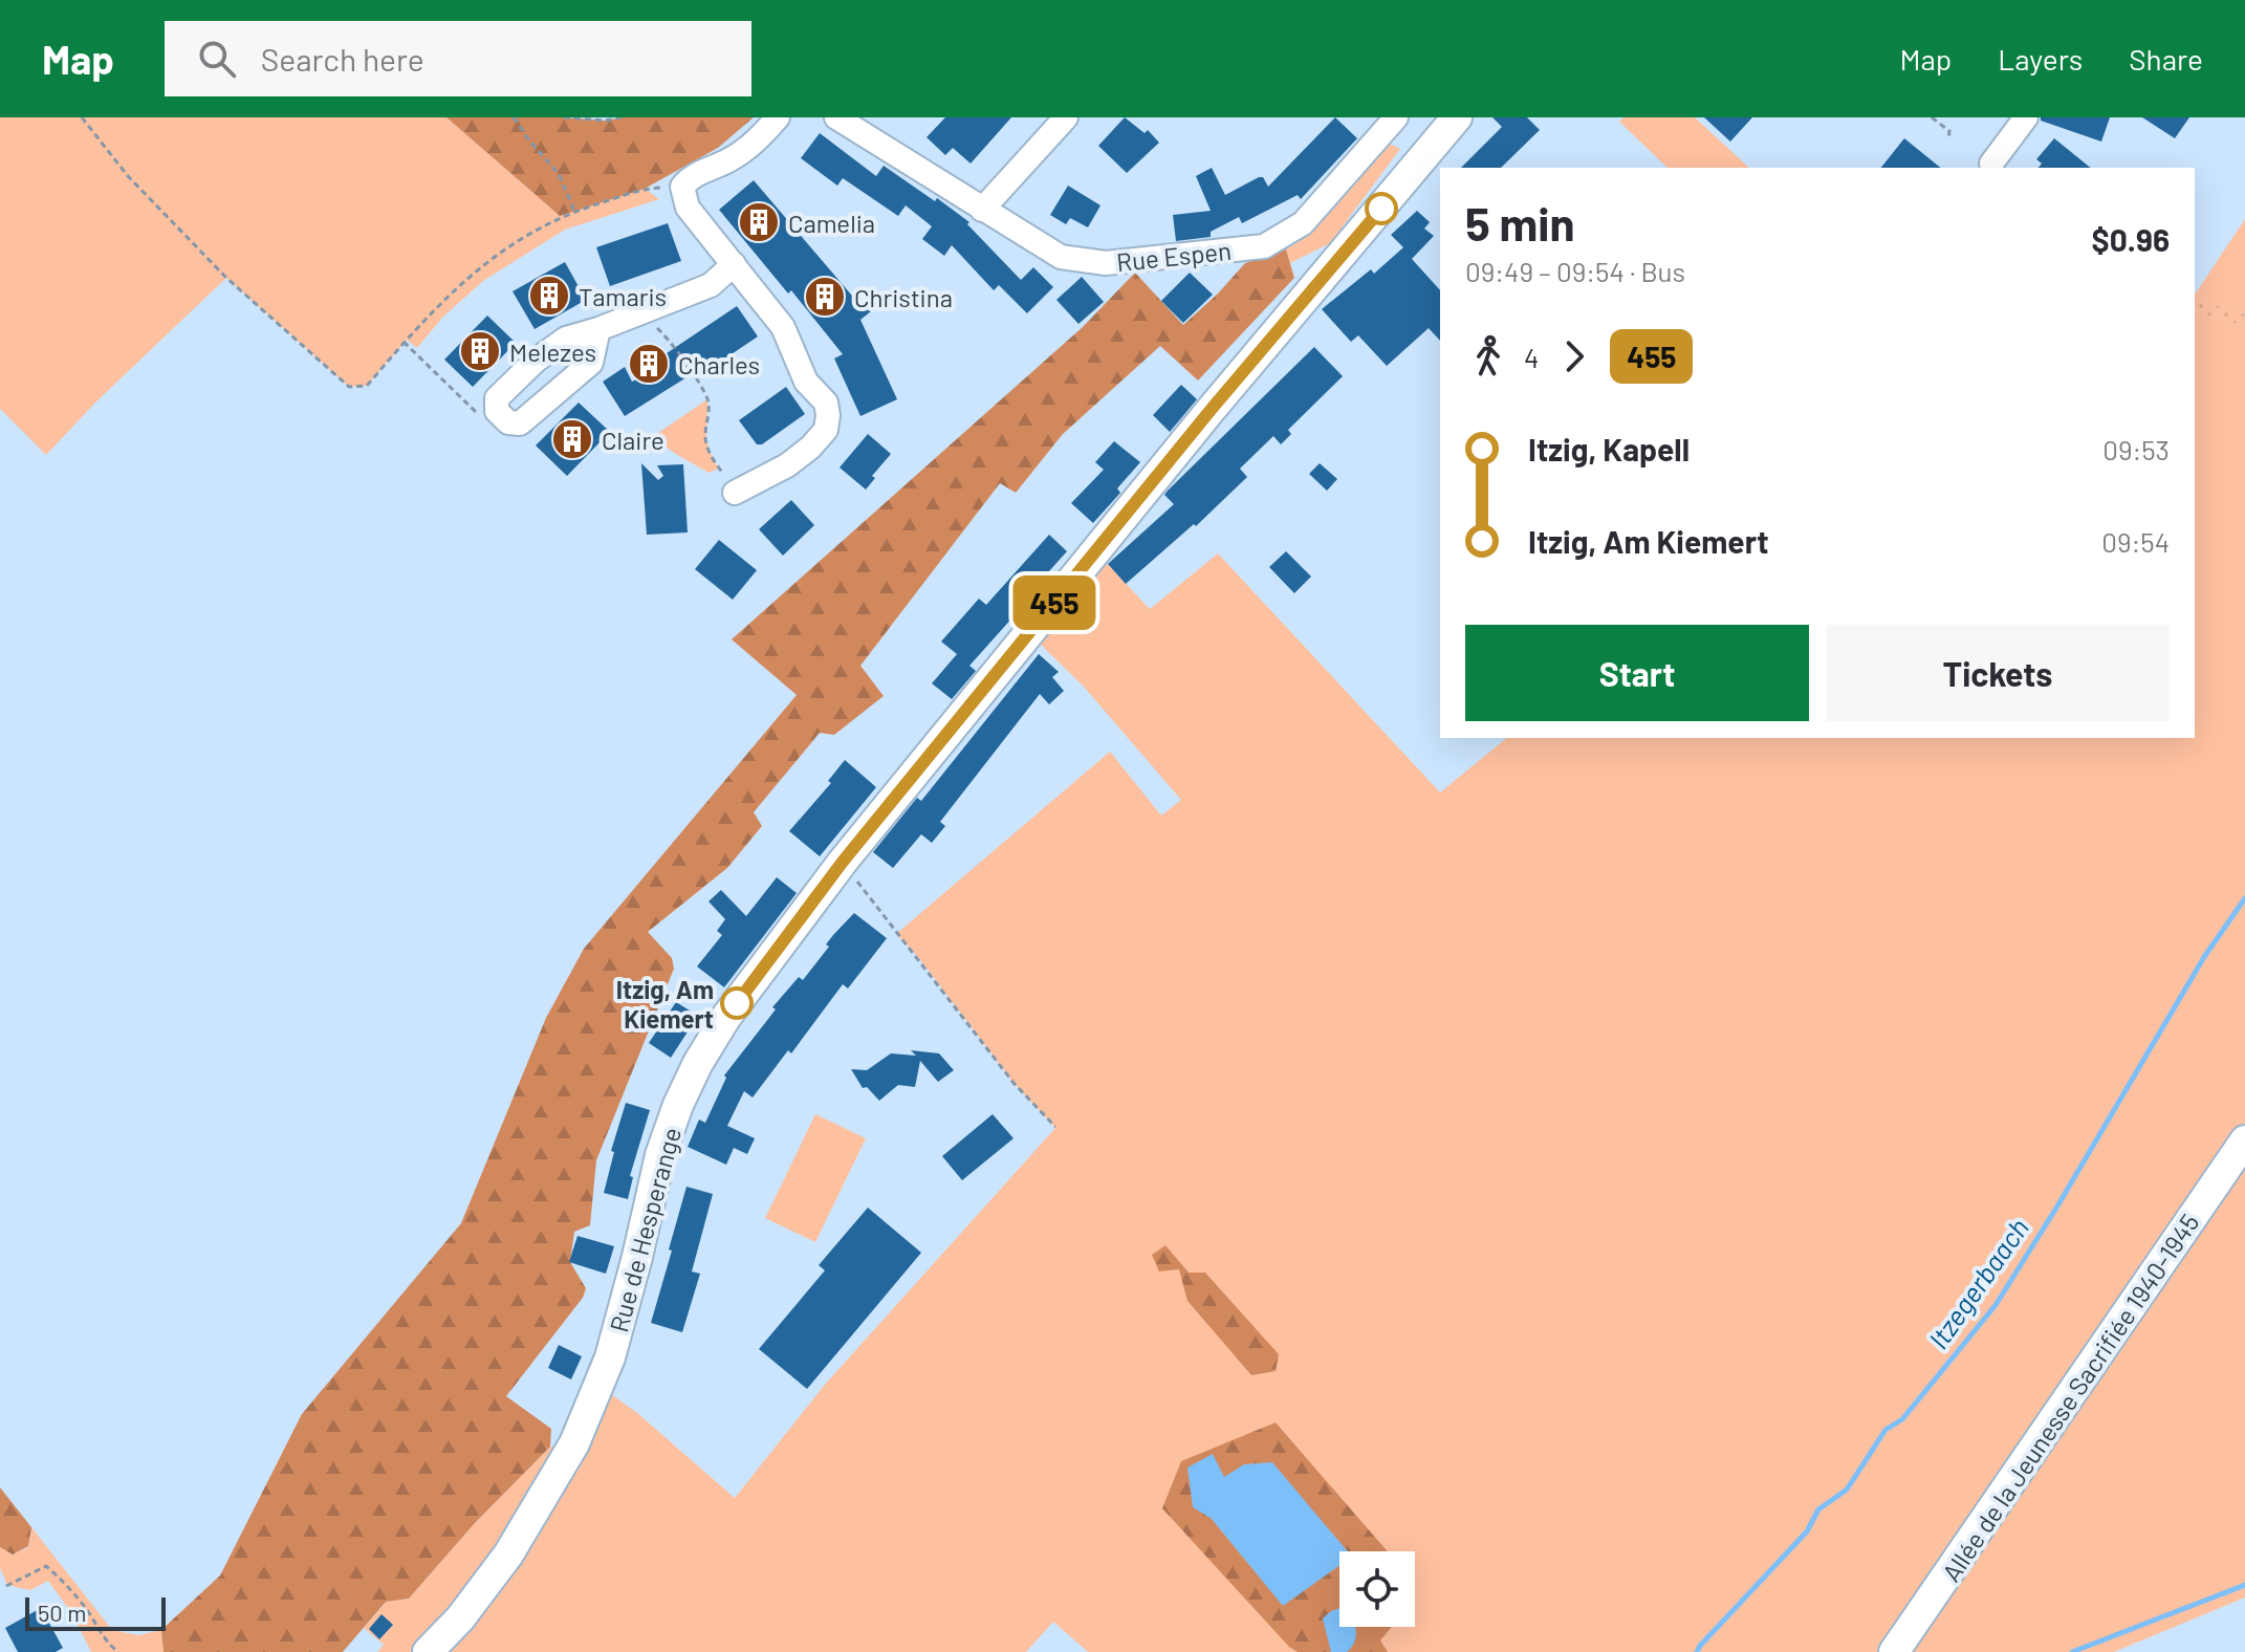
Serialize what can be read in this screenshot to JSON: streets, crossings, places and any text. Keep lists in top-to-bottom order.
{
  "streets": {
    "main road": ["Rue de Hesperange", "Allée de la Jeunesse Sacrifiée 1940-1945"],
    "street": ["Rue Espen"]
  },
  "water": ["Itzegerbaach"],
  "places": {
    "building": [
      "Camelia",
      "Tamaris",
      "Christina",
      "Melezes",
      "Charles",
      "Claire"
    ],
    "other": ["Itzig, Am Kiemert"]
  },
  "lines": ["bus line 455"],
  "scale_bar": "50 m",
  "page": {
    "header": "Map",
    "search": "Search here",
    "nav": ["Map", "Layers", "Share"],
    "on_map": "455",
    "heading": ["5 min", "09:49 – 09:54 · Bus", "$0.96"],
    "legs": ["4", "455"],
    "list": [
      {
        "name": "Itzig, Kapell",
        "value": "09:53"
      },
      {
        "name": "Itzig, Am Kiemert",
        "value": "09:54"
      }
    ],
    "buttons": ["Start", "Tickets"],
    "scale": "50 m"
  }
}
